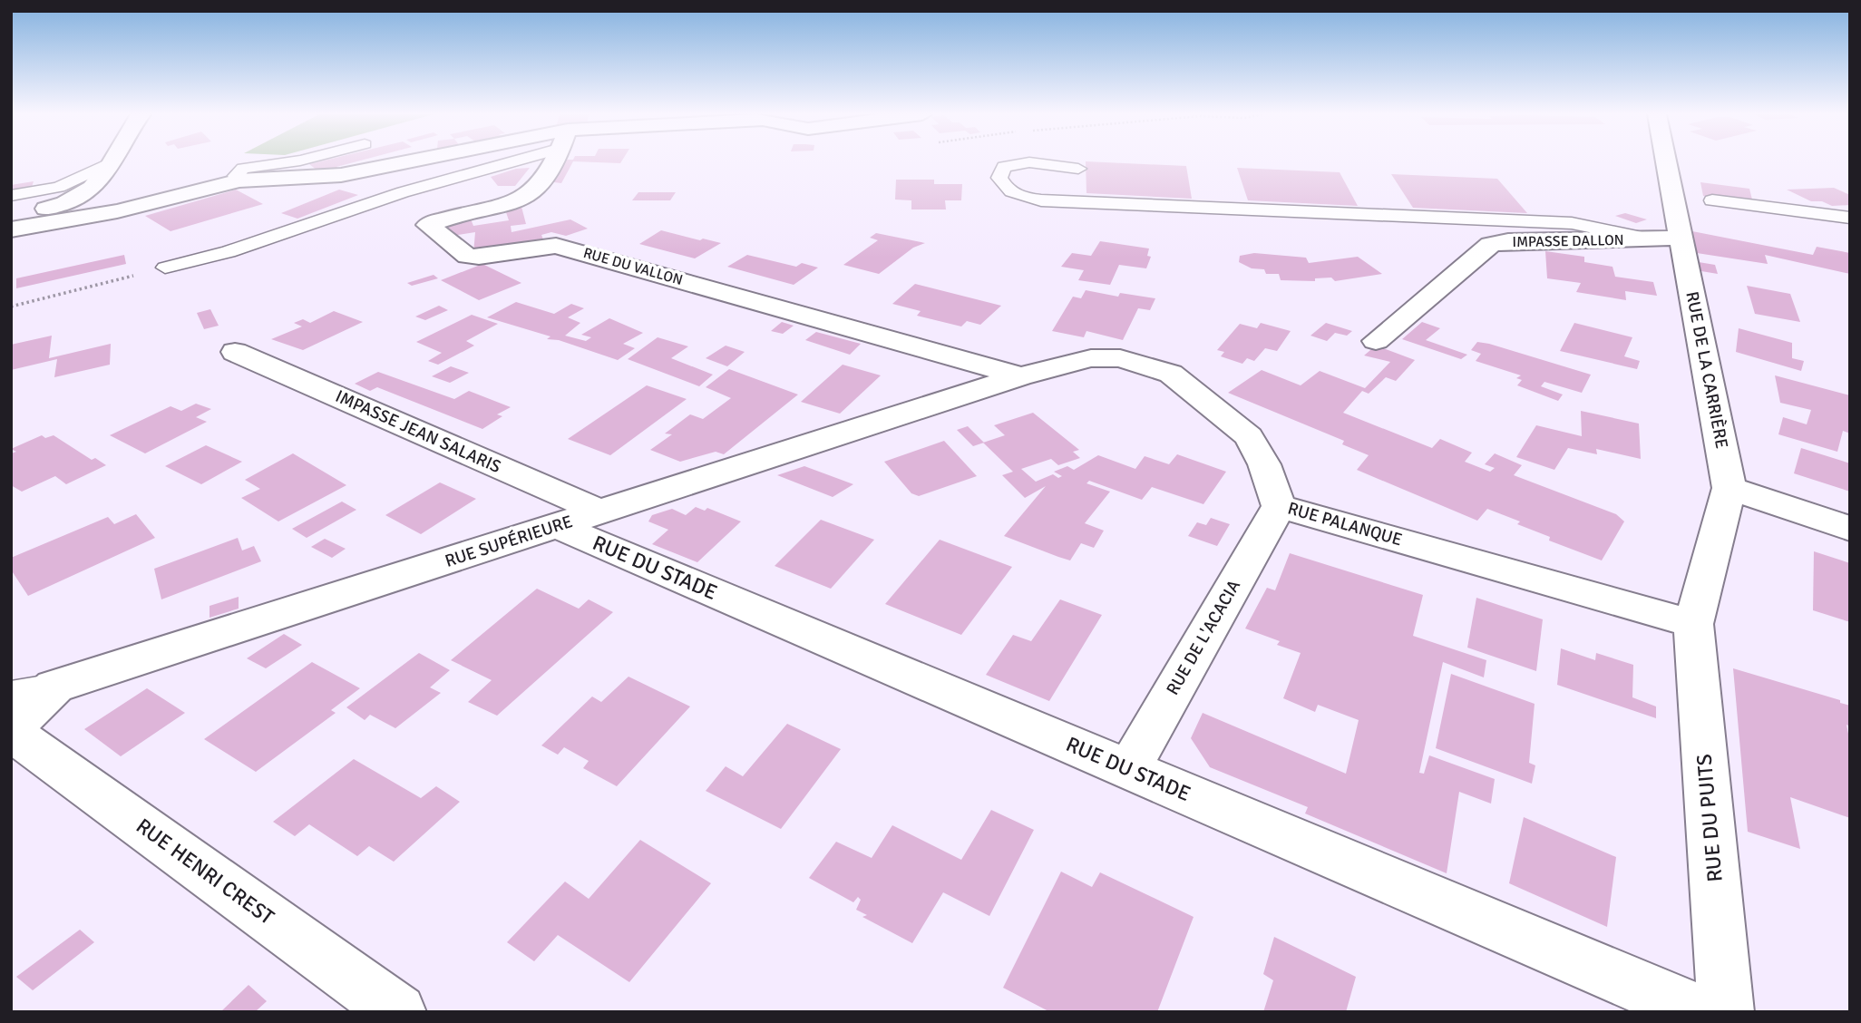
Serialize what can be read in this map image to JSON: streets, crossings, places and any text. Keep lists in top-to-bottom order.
{
  "streets": {
    "street": [
      "IMPASSE DALLON",
      "RUE DU VALLON",
      "RUE DE LA CARRIÈRE",
      "IMPASSE JEAN SALARIS",
      "RUE PALANQUE",
      "RUE SUPÉRIEURE",
      "RUE DU STADE",
      "RUE DE L'ACACIA",
      "RUE DU PUITS",
      "RUE HENRI CREST"
    ]
  },
  "crossings": [
    ["IMPASSE DALLON", "RUE DE LA CARRIÈRE"],
    ["RUE DU VALLON", "RUE PALANQUE"],
    ["RUE DU VALLON", "RUE SUPÉRIEURE"],
    ["RUE DE LA CARRIÈRE", "RUE PALANQUE"],
    ["RUE DE LA CARRIÈRE", "RUE DU PUITS"],
    ["IMPASSE JEAN SALARIS", "RUE SUPÉRIEURE"],
    ["RUE PALANQUE", "RUE SUPÉRIEURE"],
    ["RUE PALANQUE", "RUE DE L'ACACIA"],
    ["RUE PALANQUE", "RUE DU PUITS"],
    ["RUE SUPÉRIEURE", "RUE DU STADE"],
    ["RUE SUPÉRIEURE", "RUE HENRI CREST"],
    ["RUE DU STADE", "RUE DE L'ACACIA"]
  ]
}
